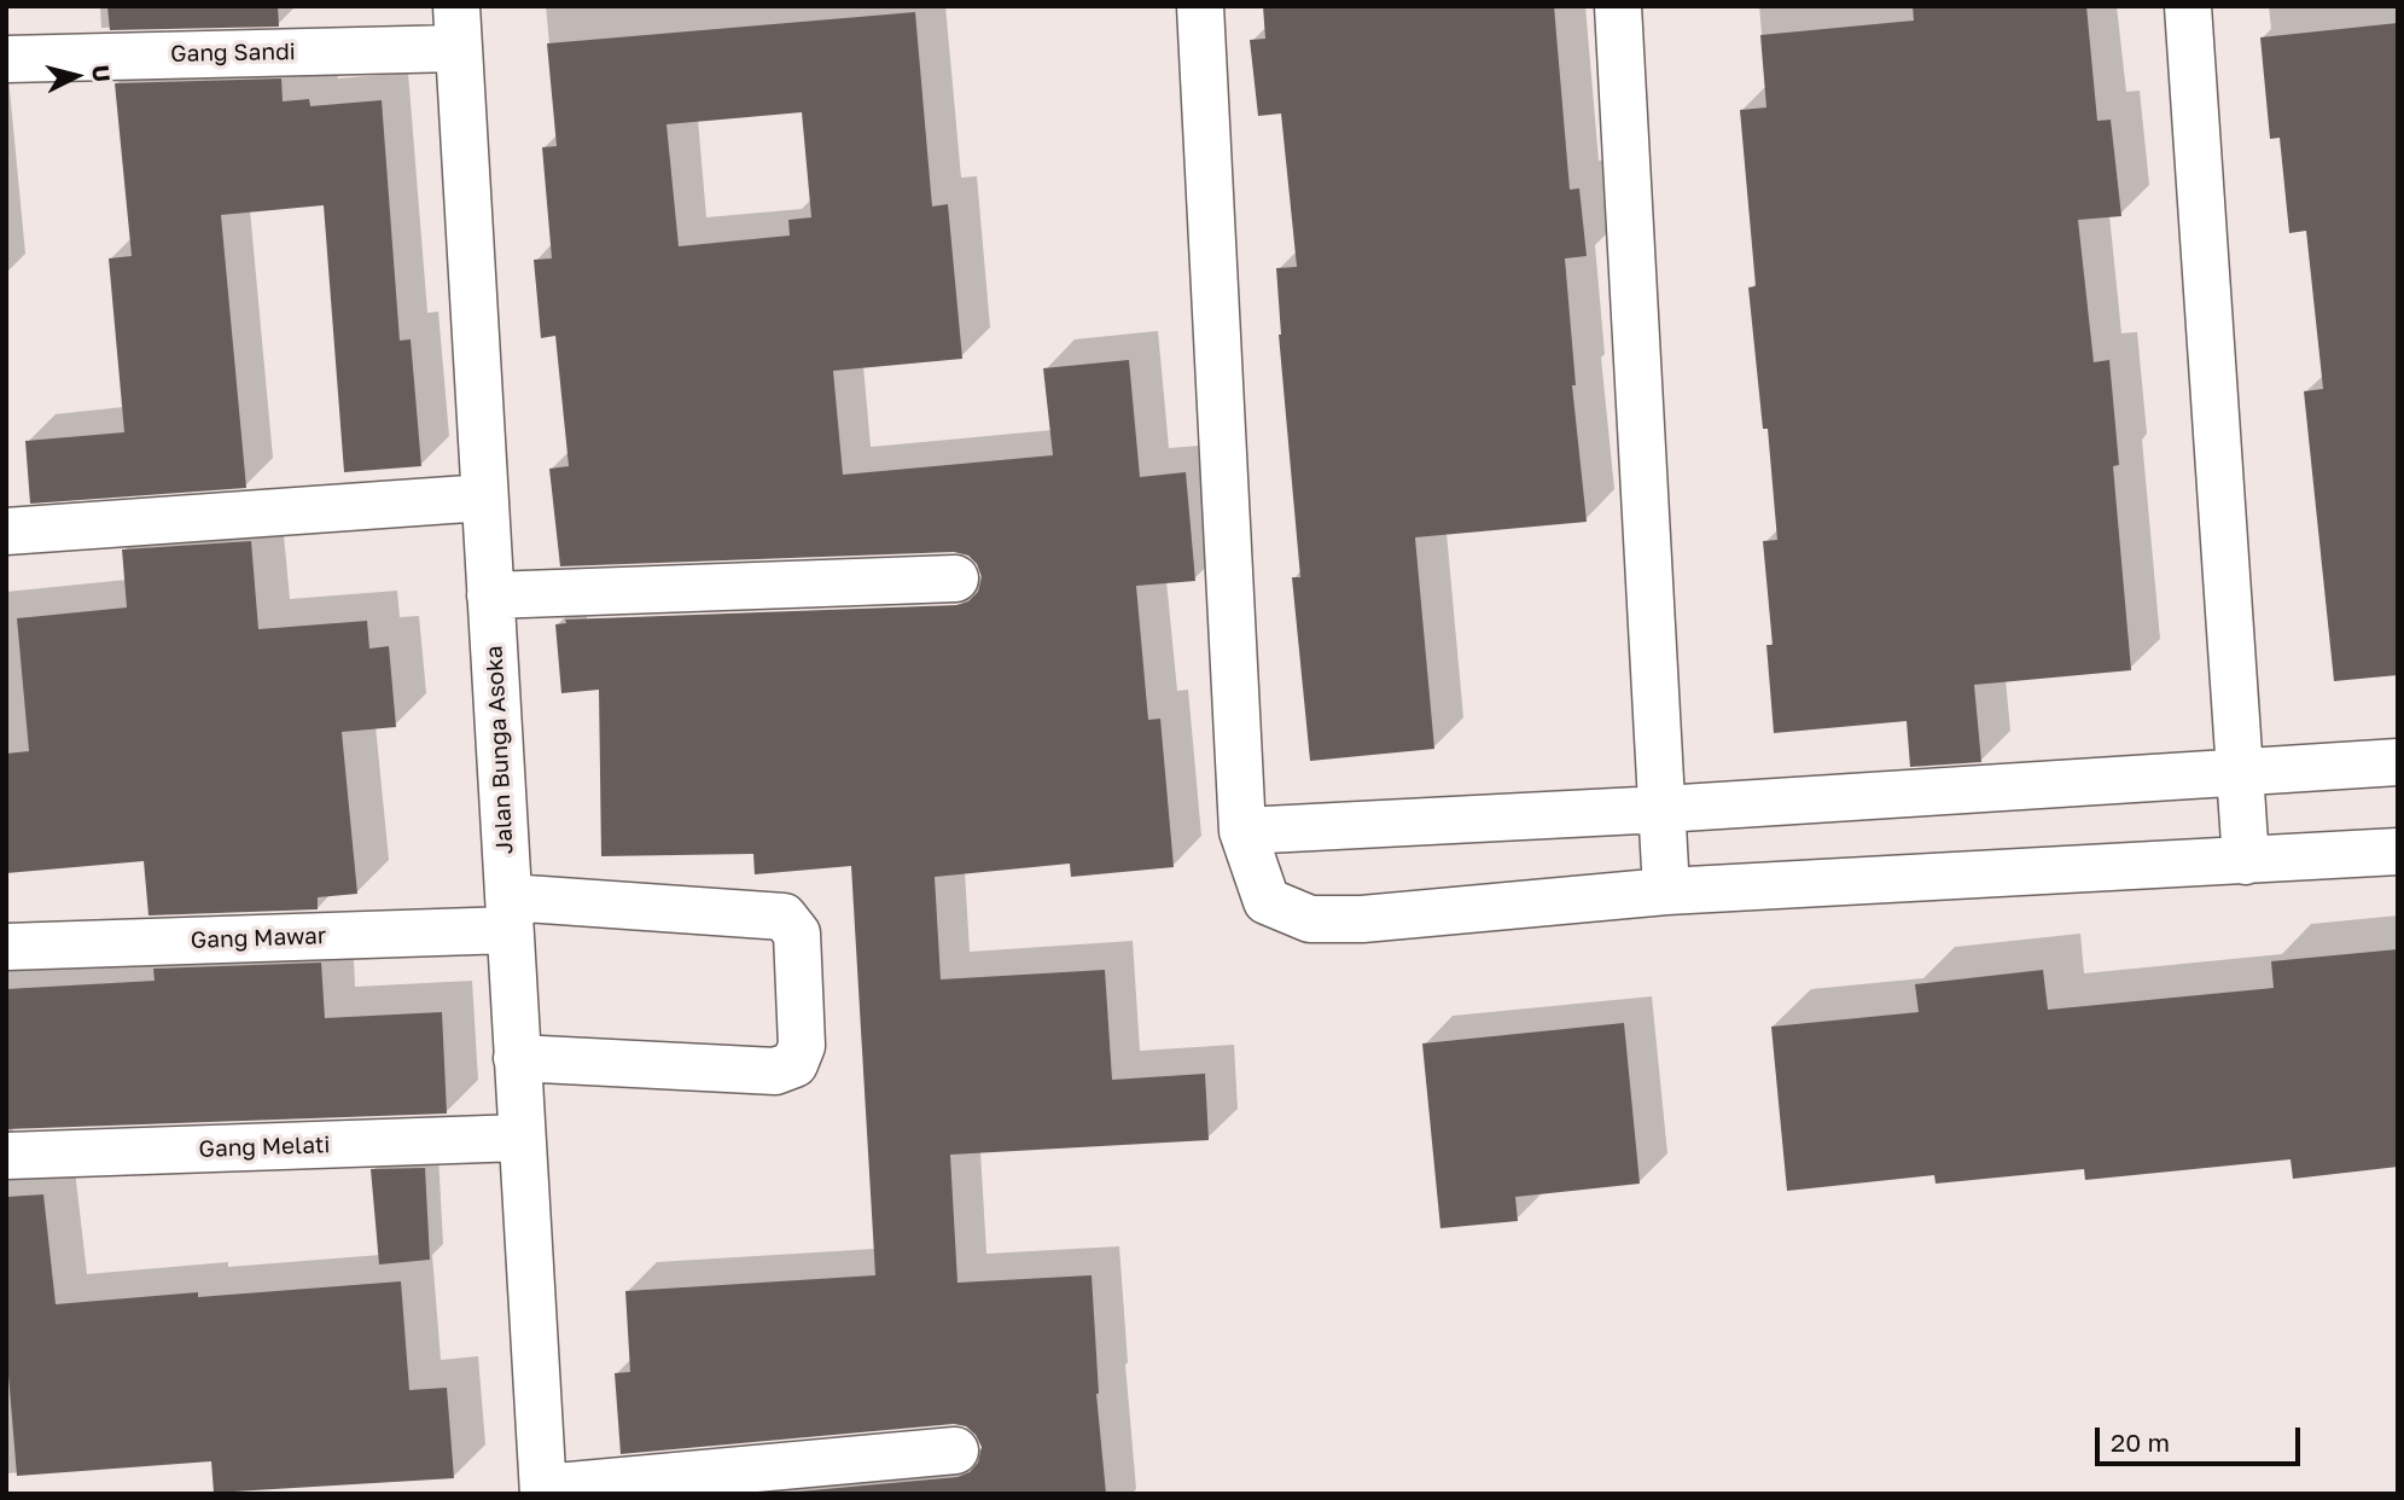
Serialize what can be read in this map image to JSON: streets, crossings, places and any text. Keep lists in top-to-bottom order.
{
  "streets": {
    "street": [
      "Gang Sandi",
      "Jalan Bunga Asoka",
      "Gang Mawar",
      "Gang Melati"
    ]
  },
  "crossings": [
    ["Gang Sandi", "Jalan Bunga Asoka"],
    ["Jalan Bunga Asoka", "Gang Mawar"],
    ["Jalan Bunga Asoka", "Gang Melati"]
  ],
  "scale_bar": "20 m",
  "north": "right"
}
